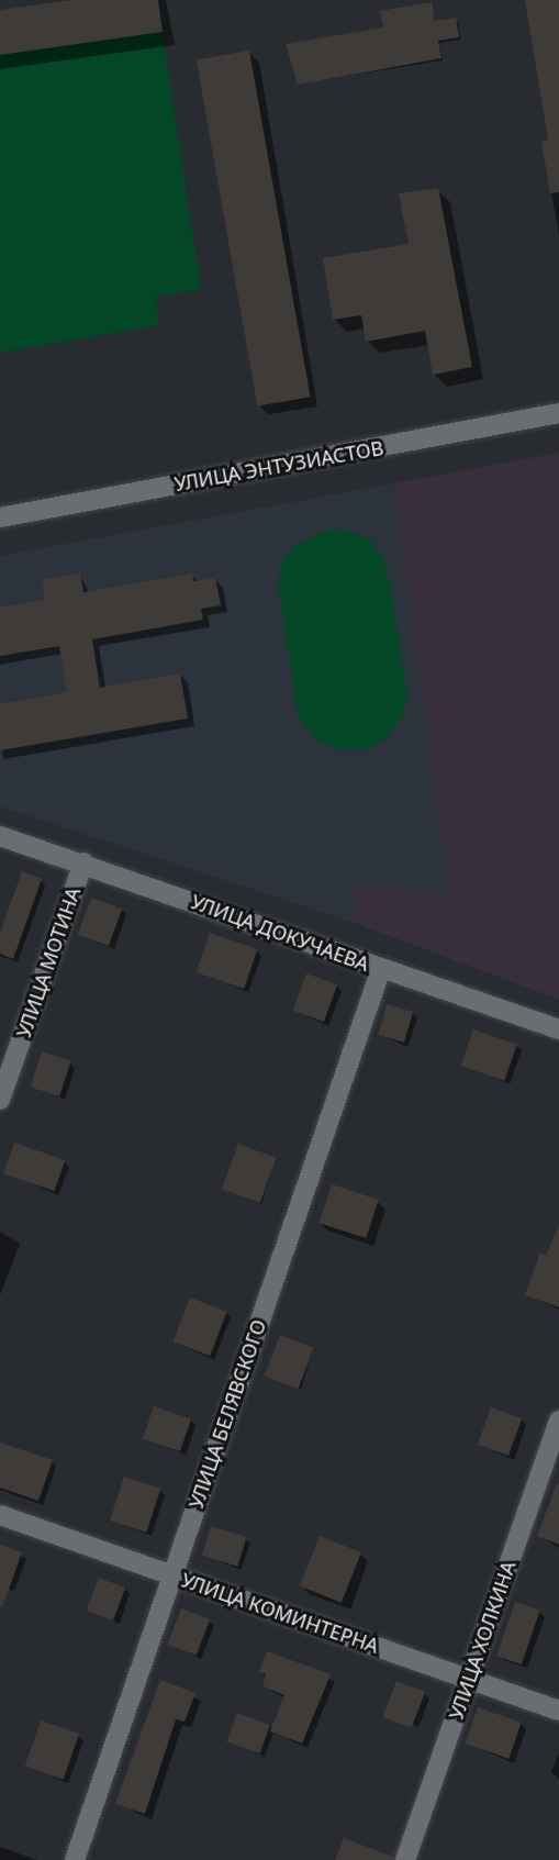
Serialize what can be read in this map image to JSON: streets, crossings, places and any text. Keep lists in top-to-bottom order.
{
  "streets": {
    "street": [
      "УЛИЦА ЭНТУЗИАСТОВ",
      "УЛИЦА ДОКУЧАЕВА",
      "УЛИЦА МОТИНА",
      "УЛИЦА БЕЛЯВСКОГО",
      "УЛИЦА КОМИНТЕРНА",
      "УЛИЦА ХОЛКИНА"
    ]
  },
  "crossings": [
    ["УЛИЦА ДОКУЧАЕВА", "УЛИЦА МОТИНА"],
    ["УЛИЦА ДОКУЧАЕВА", "УЛИЦА БЕЛЯВСКОГО"],
    ["УЛИЦА БЕЛЯВСКОГО", "УЛИЦА КОМИНТЕРНА"],
    ["УЛИЦА КОМИНТЕРНА", "УЛИЦА ХОЛКИНА"]
  ]
}
